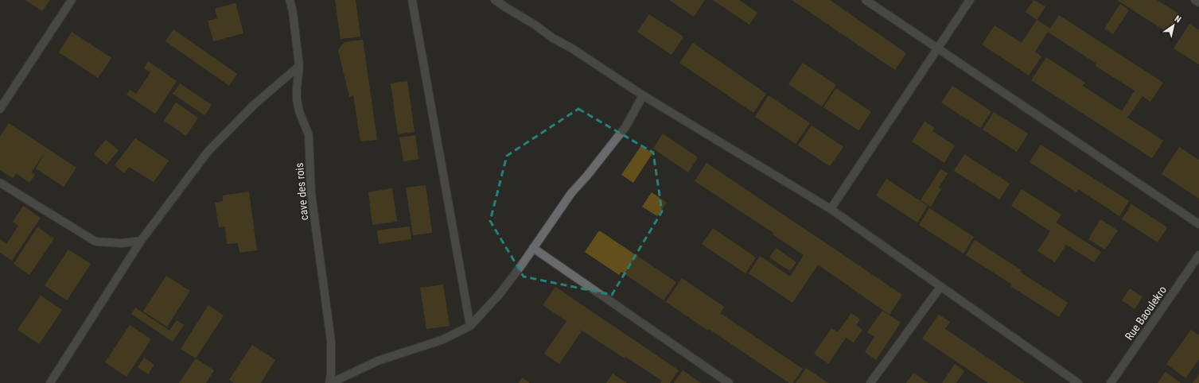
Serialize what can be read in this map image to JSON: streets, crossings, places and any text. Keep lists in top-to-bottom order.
{
  "streets": {
    "street": ["cave des rois", "Rue Baoulekro"]
  },
  "north": "top right"
}
